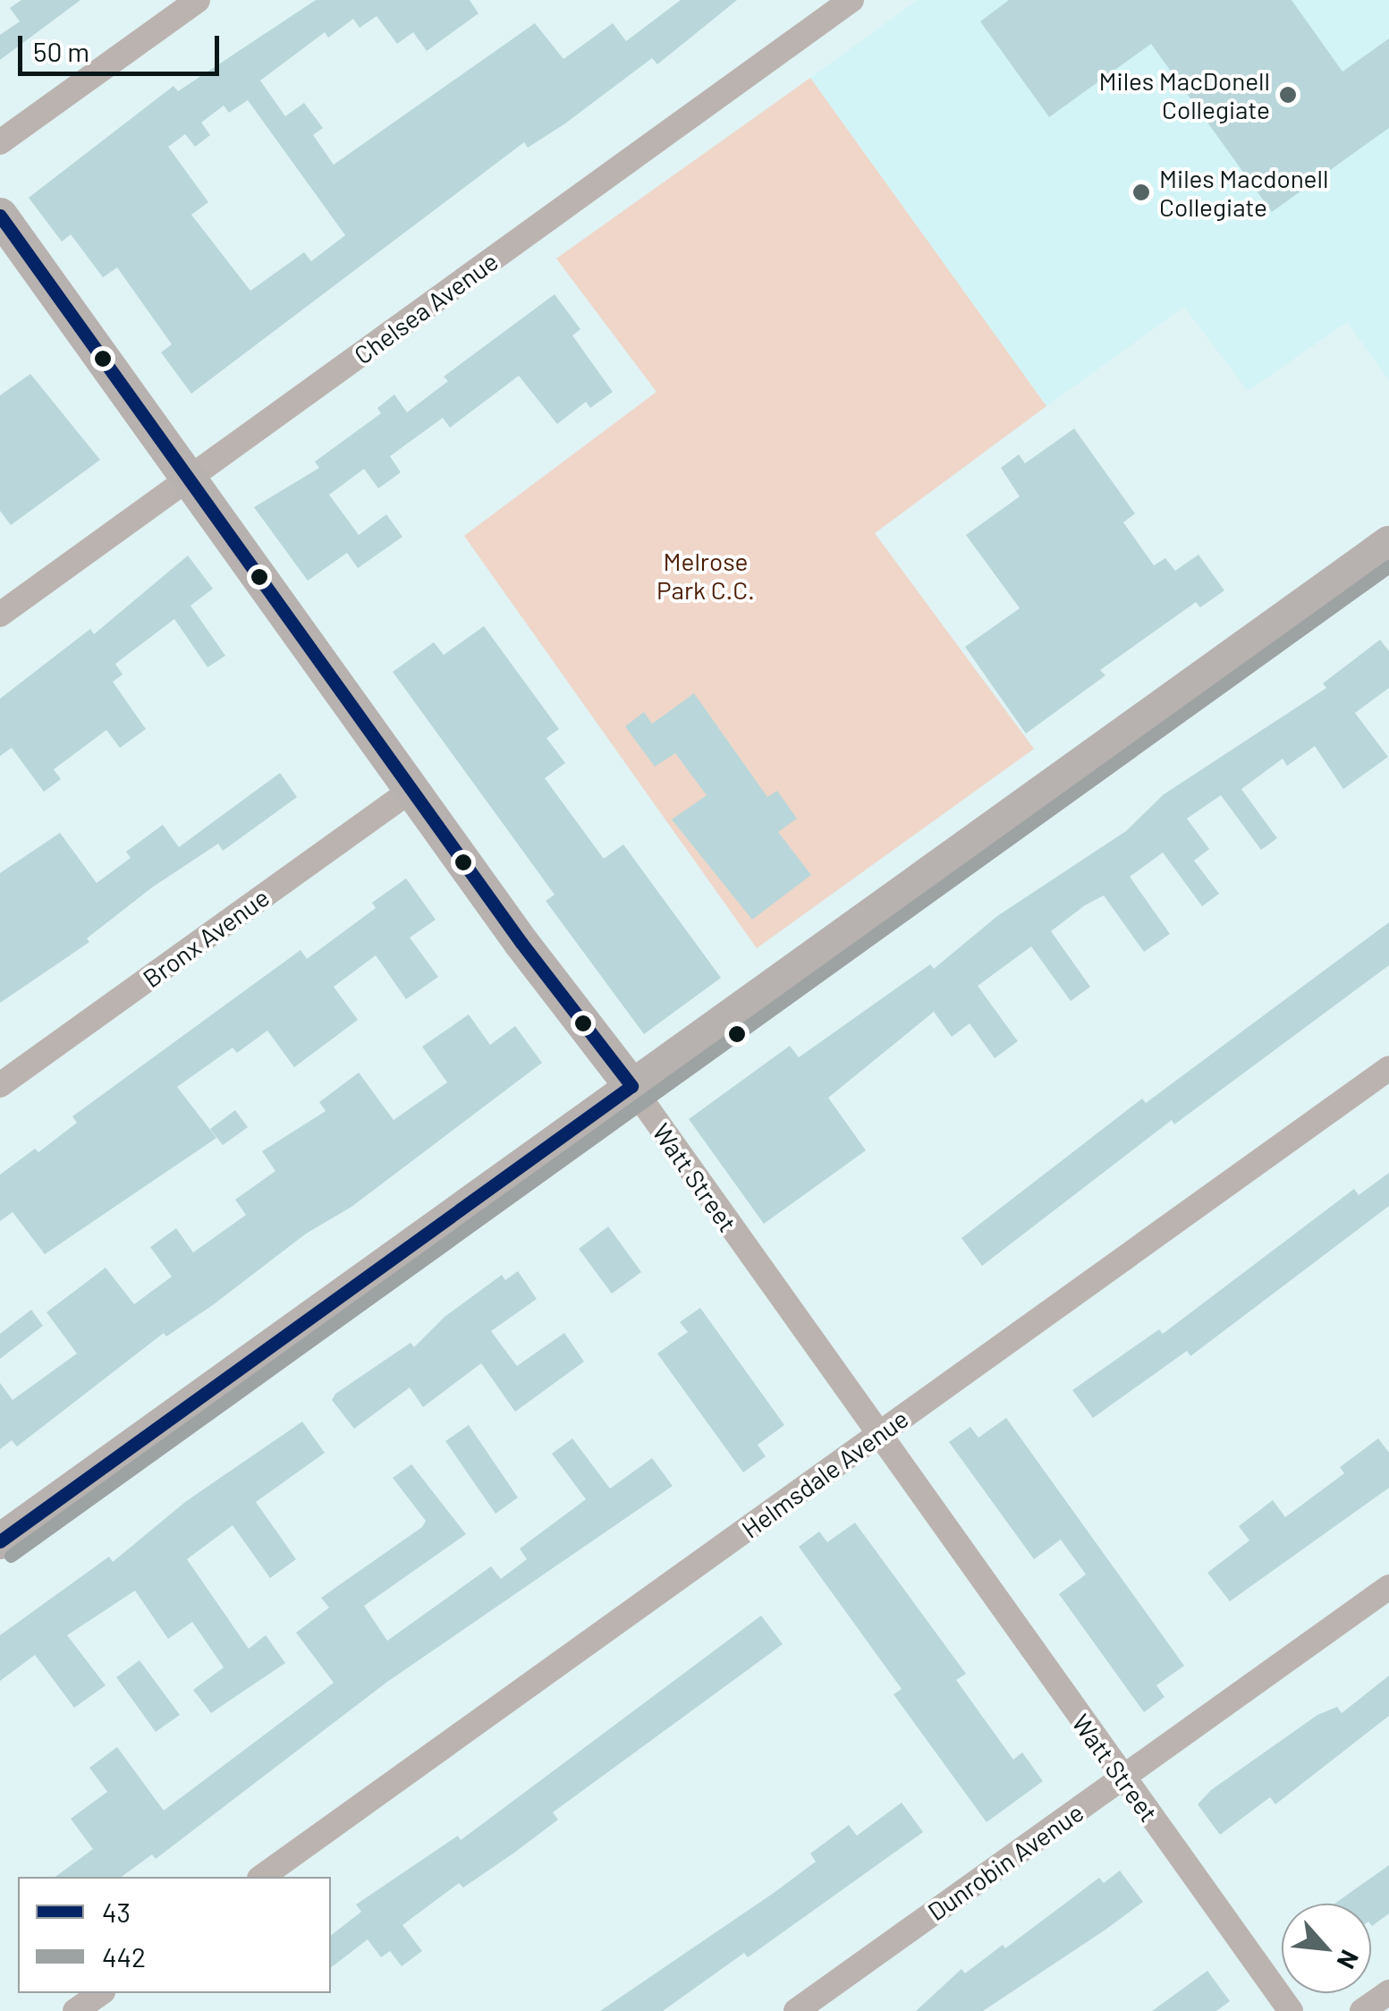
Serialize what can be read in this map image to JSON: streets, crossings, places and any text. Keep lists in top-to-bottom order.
{
  "streets": {
    "street": [
      "Chelsea Avenue",
      "Bronx Avenue",
      "Watt Street",
      "Helmsdale Avenue",
      "Dunrobin Avenue"
    ]
  },
  "crossings": [
    ["Chelsea Avenue", "Watt Street"],
    ["Bronx Avenue", "Watt Street"],
    ["Watt Street", "Helmsdale Avenue"],
    ["Watt Street", "Dunrobin Avenue"]
  ],
  "parks": ["Melrose Park C.C."],
  "places": ["Miles MacDonell Collegiate", "Miles Macdonell Collegiate"],
  "lines": ["transit line 43", "transit line 442"],
  "legend": ["43", "442"],
  "scale_bar": "50 m",
  "north": "bottom right"
}
